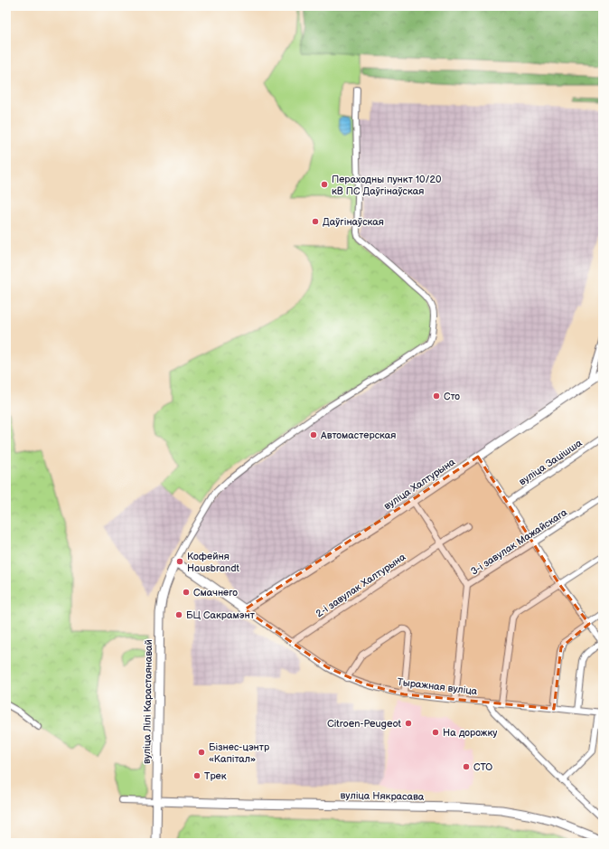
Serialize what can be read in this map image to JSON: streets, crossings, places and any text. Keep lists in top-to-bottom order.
{
  "streets": {
    "street": [
      "вуліца Зацішша",
      "вуліца Халтурына",
      "3-і завулак Мажайскага",
      "2-і завулак Халтурына",
      "Тыражная вуліца",
      "вуліца Лілі Карастаянавай",
      "вуліца Някрасава"
    ]
  },
  "crossings": [
    ["вуліца Халтурына", "Тыражная вуліца"],
    ["3-і завулак Мажайскага", "Тыражная вуліца"],
    ["2-і завулак Халтурына", "Тыражная вуліца"],
    ["Тыражная вуліца", "вуліца Лілі Карастаянавай"],
    ["вуліца Лілі Карастаянавай", "вуліца Някрасава"]
  ],
  "places": [
    "Пераходны пункт 10/20 кВ ПС Даўгінаўская",
    "Даўгінаўская",
    "Сто",
    "Автомастерская",
    "Кофейня Hausbrandt",
    "Смачнего",
    "БЦ Сакрамэнт",
    "Citroen-Peugeot",
    "На дорожку",
    "Бізнес-цэнтр «Капітал»",
    "СТО",
    "Трек"
  ]
}
